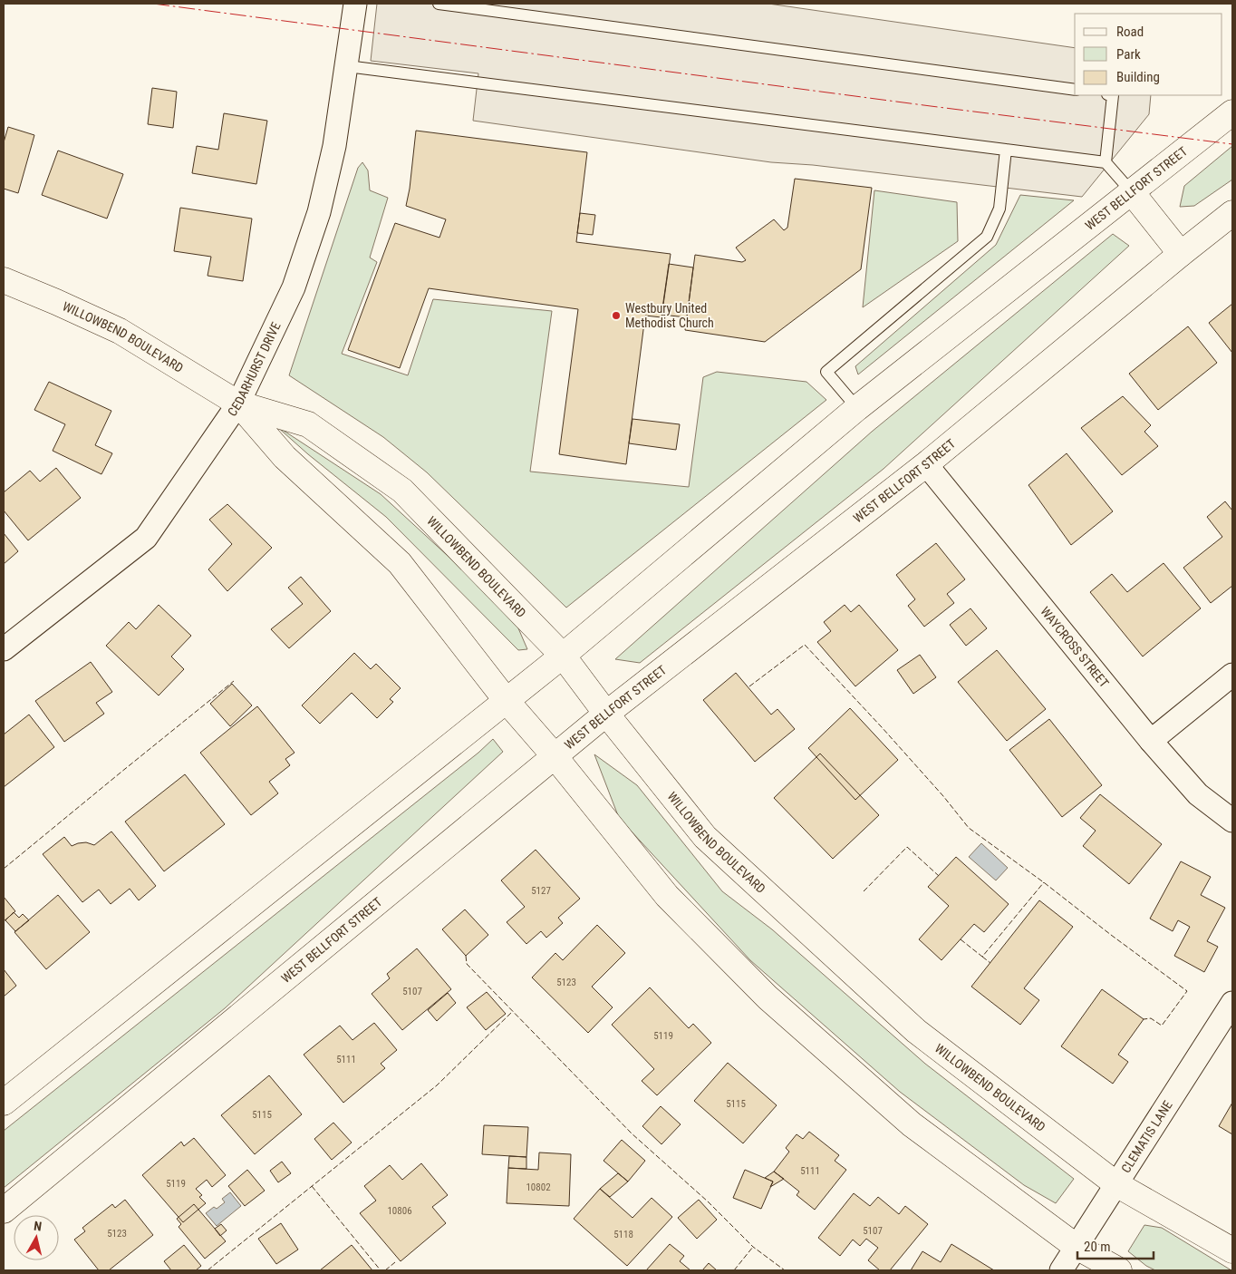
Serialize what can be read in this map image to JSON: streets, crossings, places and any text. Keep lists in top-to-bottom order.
{
  "streets": {
    "main road": ["WEST BELLFORT STREET", "WILLOWBEND BOULEVARD"],
    "street": ["CEDARHURST DRIVE", "WAYCROSS STREET", "CLEMATIS LANE"]
  },
  "crossings": [
    ["WEST BELLFORT STREET", "WILLOWBEND BOULEVARD"],
    ["WEST BELLFORT STREET", "WAYCROSS STREET"],
    ["WILLOWBEND BOULEVARD", "CEDARHURST DRIVE"],
    ["WILLOWBEND BOULEVARD", "CLEMATIS LANE"]
  ],
  "places": ["Westbury United Methodist Church"],
  "house_numbers": [
    "5127",
    "5123",
    "5107",
    "5119",
    "5111",
    "5115",
    "5115",
    "5111",
    "5119",
    "10802",
    "10806",
    "5107",
    "5123",
    "5118"
  ],
  "legend": ["Road", "Park", "Building"],
  "scale_bar": "20 m",
  "north": "top"
}
